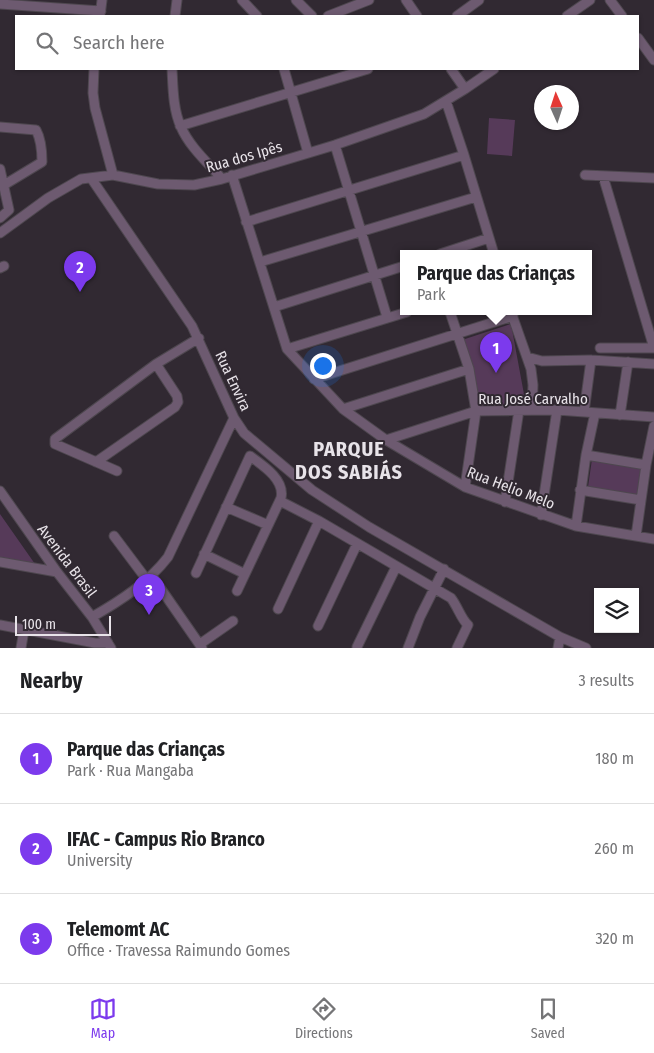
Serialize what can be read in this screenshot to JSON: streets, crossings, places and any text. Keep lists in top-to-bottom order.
{
  "streets": {
    "street": [
      "Rua dos Ipês",
      "Rua Envira",
      "Rua José Carvalho",
      "Rua Helio Melo",
      "Avenida Brasil"
    ]
  },
  "crossings": [
    ["Rua dos Ipês", "Rua Envira"],
    ["Rua dos Ipês", "Rua Helio Melo"],
    ["Rua José Carvalho", "Rua Helio Melo"]
  ],
  "districts": ["PARQUE DOS SABIÁS"],
  "scale_bar": "100 m",
  "north": "top",
  "page": {
    "search": "Search here",
    "popup": ["Parque das Crianças", "Park"],
    "pins": ["2", "1", "3"],
    "scale": "100 m",
    "heading": ["Nearby", "3 results"],
    "list": [
      {
        "mark": "1",
        "name": "Parque das Crianças",
        "note": "Park · Rua Mangaba",
        "value": "180 m"
      },
      {
        "mark": "2",
        "name": "IFAC - Campus Rio Branco",
        "note": "University",
        "value": "260 m"
      },
      {
        "mark": "3",
        "name": "Telemomt AC",
        "note": "Office · Travessa Raimundo Gomes",
        "value": "320 m"
      }
    ],
    "nav": ["Map", "Directions", "Saved"]
  }
}
